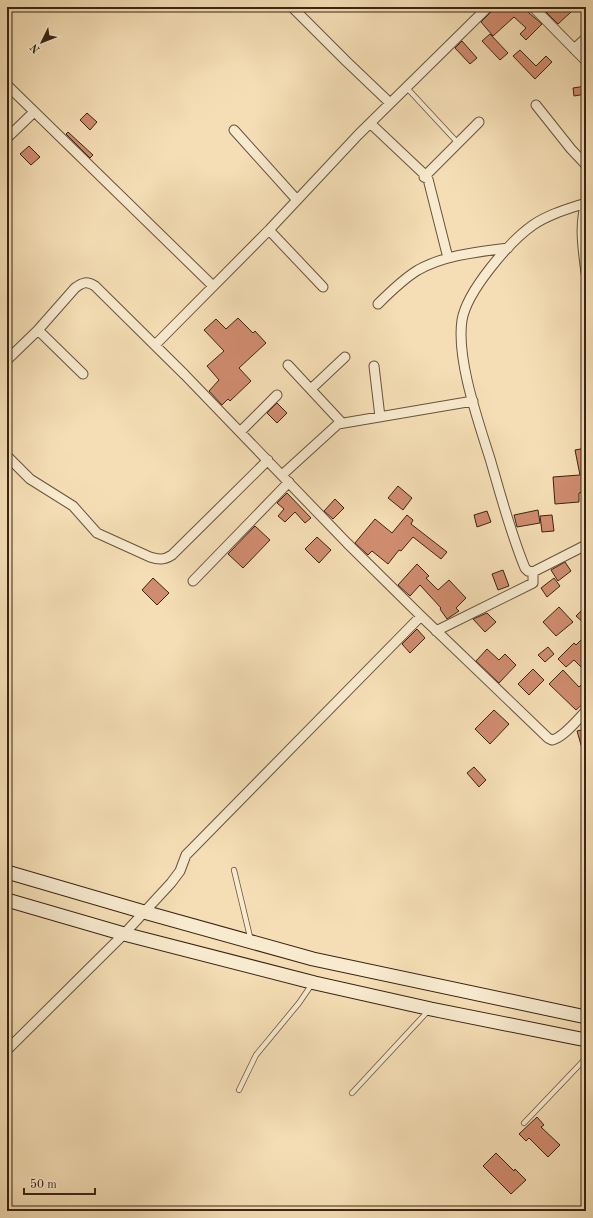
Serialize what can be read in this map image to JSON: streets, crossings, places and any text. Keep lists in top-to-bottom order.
{
  "scale_bar": "50 m",
  "north": "bottom left"
}
